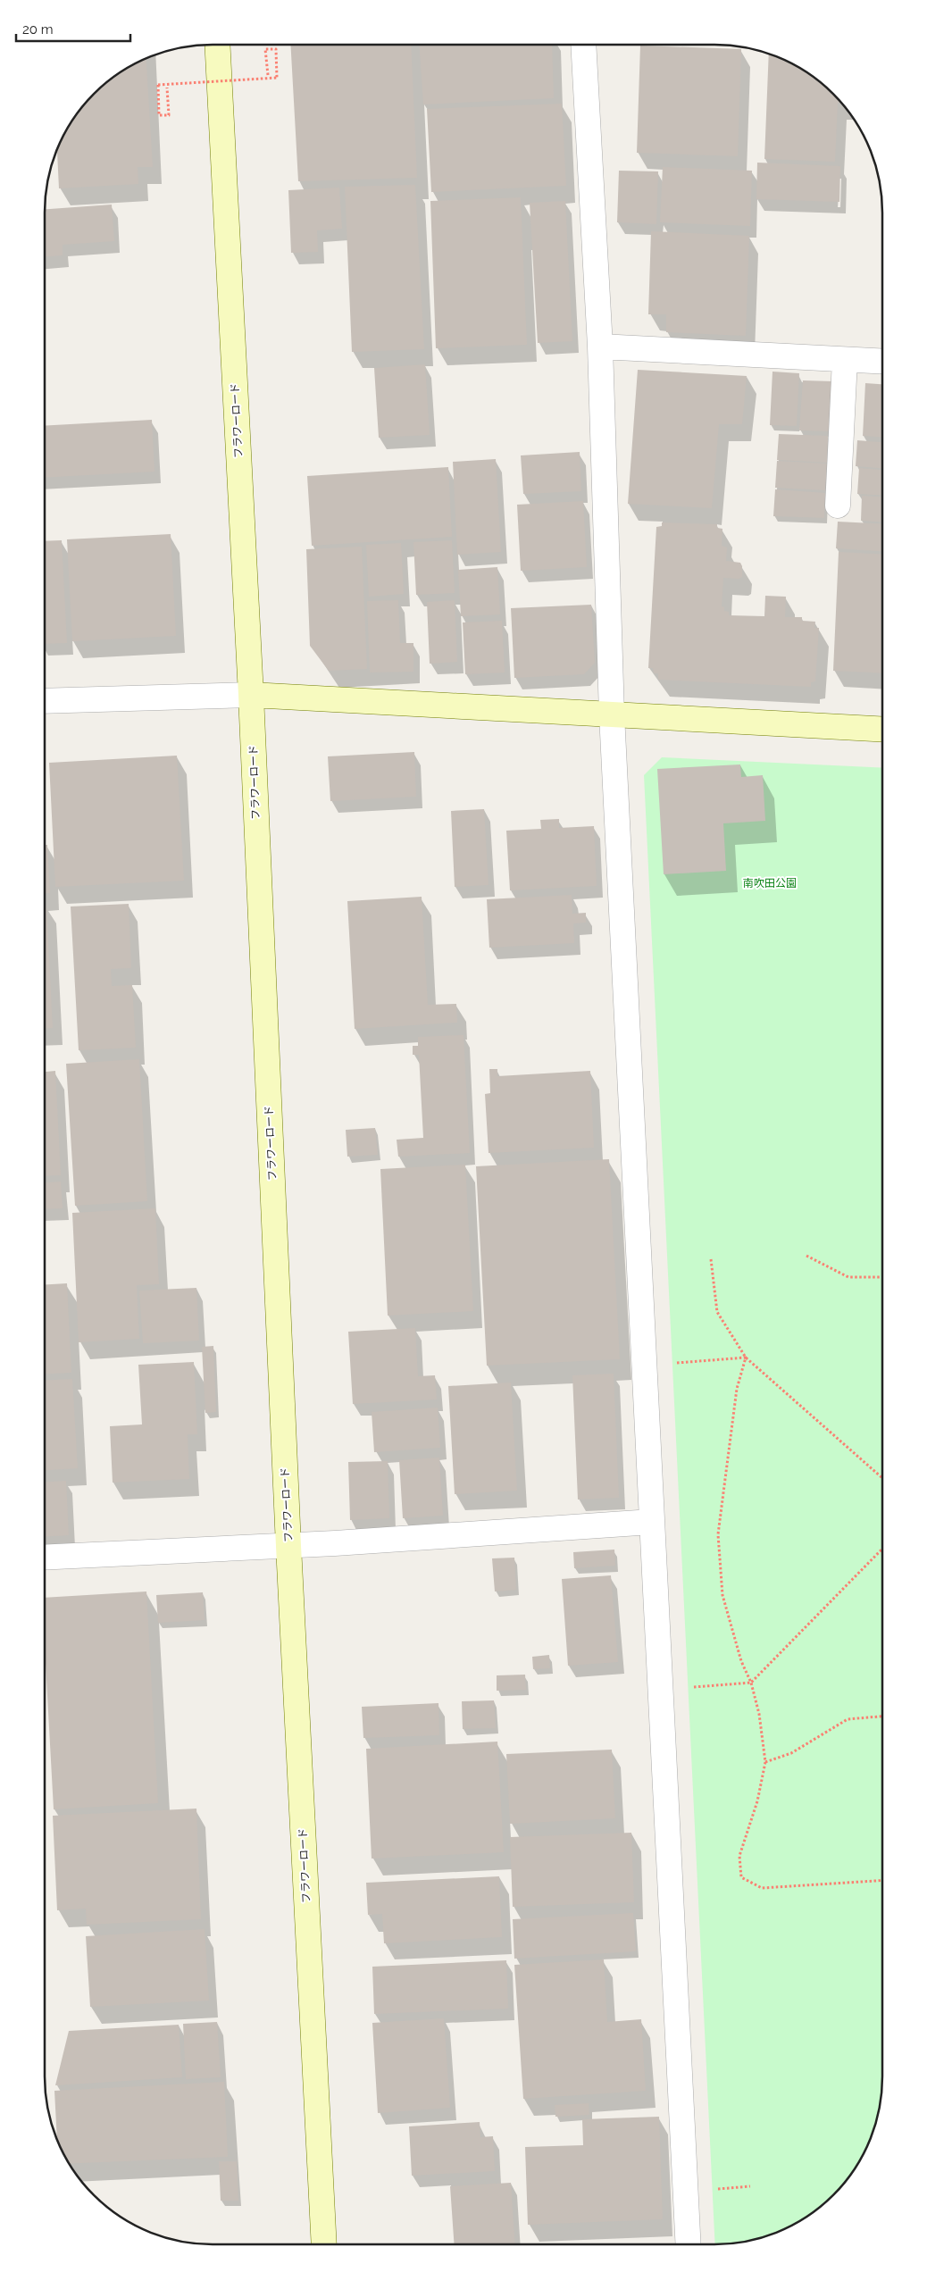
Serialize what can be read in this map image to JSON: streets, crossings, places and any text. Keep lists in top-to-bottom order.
{
  "streets": {
    "street": ["フラワーロード"]
  },
  "parks": ["南吹田公園"],
  "scale_bar": "20 m"
}
